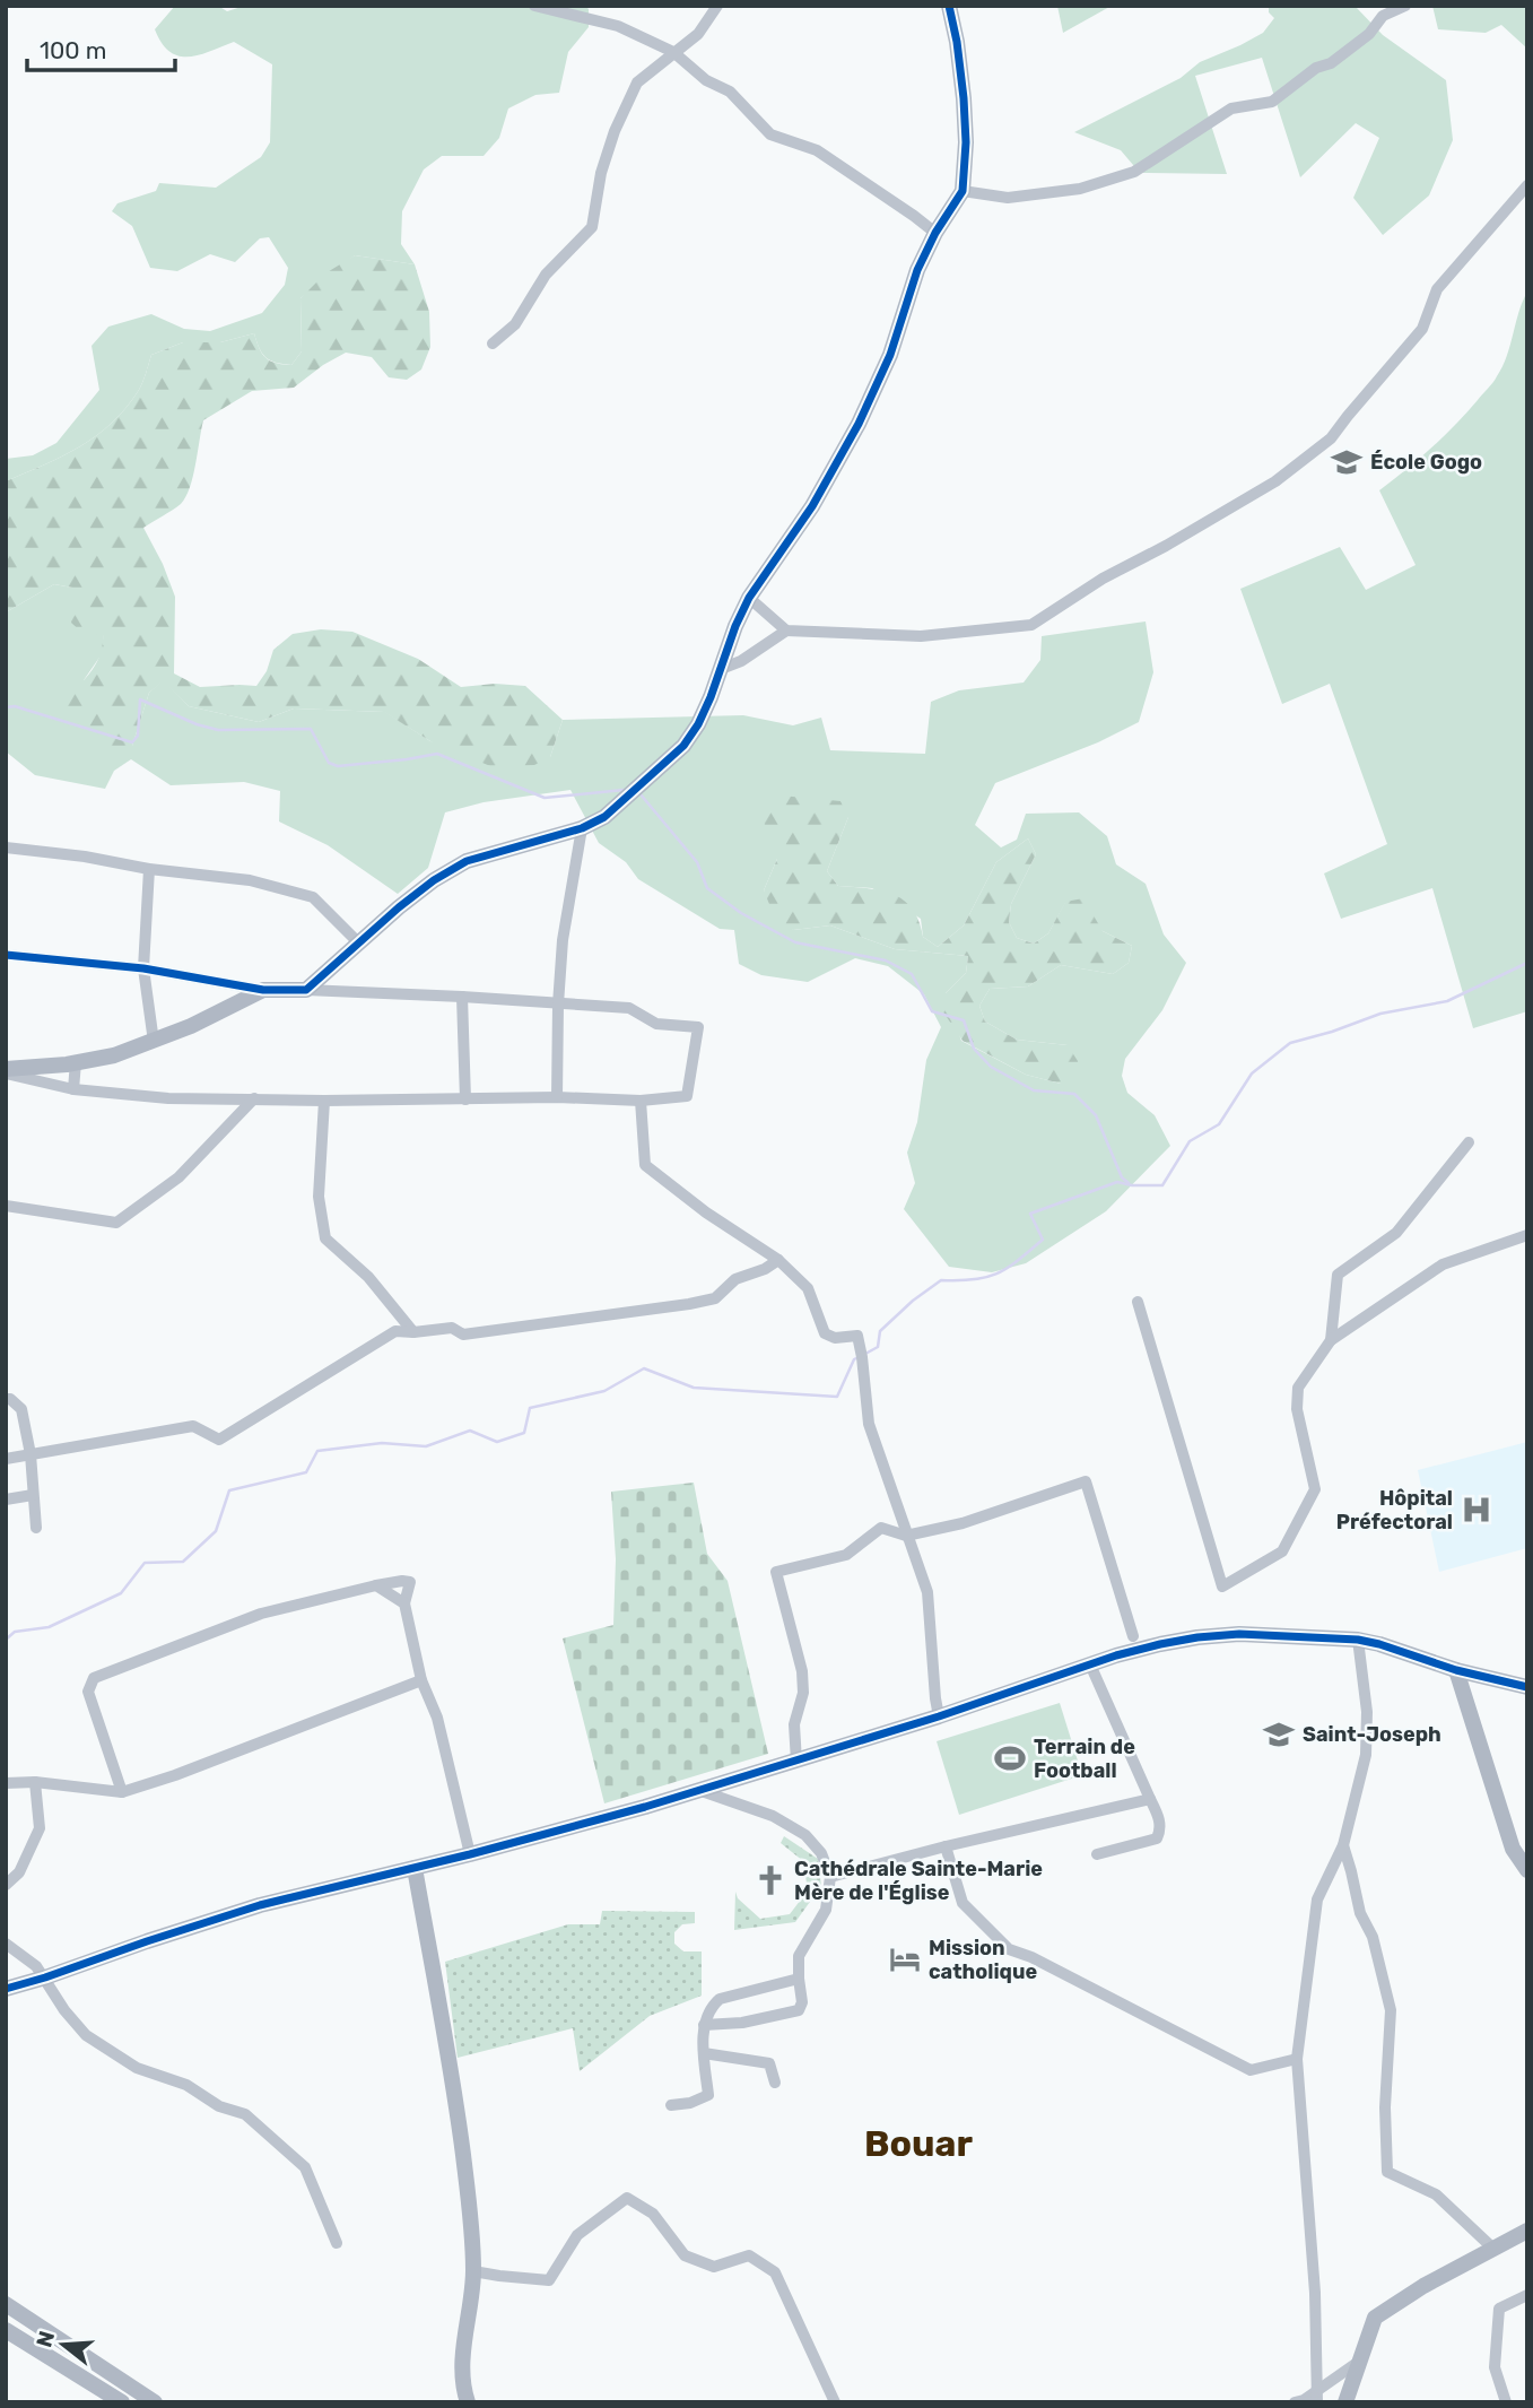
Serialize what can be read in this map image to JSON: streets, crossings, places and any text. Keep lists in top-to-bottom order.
{
  "districts": ["Bouar"],
  "places": {
    "school or university": ["École Gogo", "Saint-Joseph"],
    "hospital": ["Hôpital Préfectoral"],
    "sports": ["Terrain de Football"],
    "church": ["Cathédrale Sainte-Marie Mère de l'Église"],
    "hotel": ["Mission catholique"]
  },
  "scale_bar": "100 m",
  "north": "left"
}
